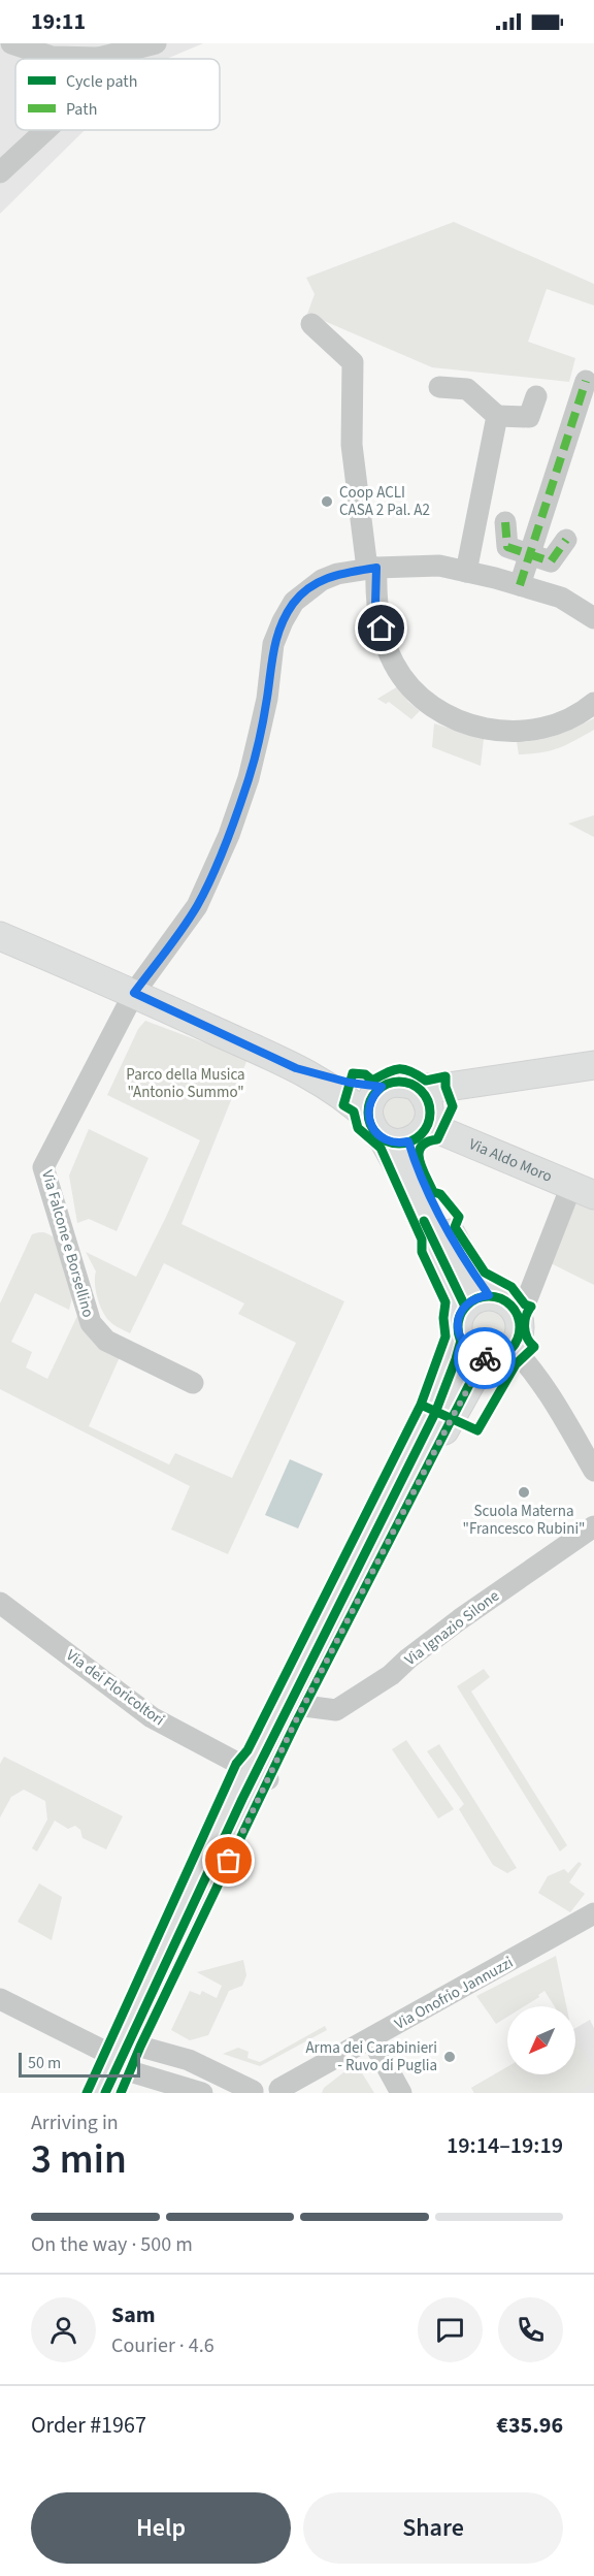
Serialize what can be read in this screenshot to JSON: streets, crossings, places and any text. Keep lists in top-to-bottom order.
{
  "streets": {
    "main road": ["Via Aldo Moro"],
    "street": [
      "Via Falcone e Borsellino",
      "Via Ignazio Silone",
      "Via dei Floricoltori",
      "Via Onofrio Jannuzzi"
    ]
  },
  "parks": ["Parco della Musica \"Antonio Summo\""],
  "places": ["Coop ACLI CASA 2 Pal. A2", "Scuola Materna \"Francesco Rubini\"", "Arma dei Carabinieri - Ruvo di Puglia"],
  "legend": ["Cycle path", "Path"],
  "scale_bar": "50 m",
  "north": "bottom left",
  "page": {
    "status": "19:11",
    "scale": "50 m",
    "heading": ["3 min", "Arriving in", "19:14–19:19"],
    "panel": [
      "Sam",
      "Courier · 4.6",
      "Order #1967",
      "€35.96"
    ],
    "bar": "On the way · 500 m",
    "buttons": ["Help", "Share"]
  }
}
